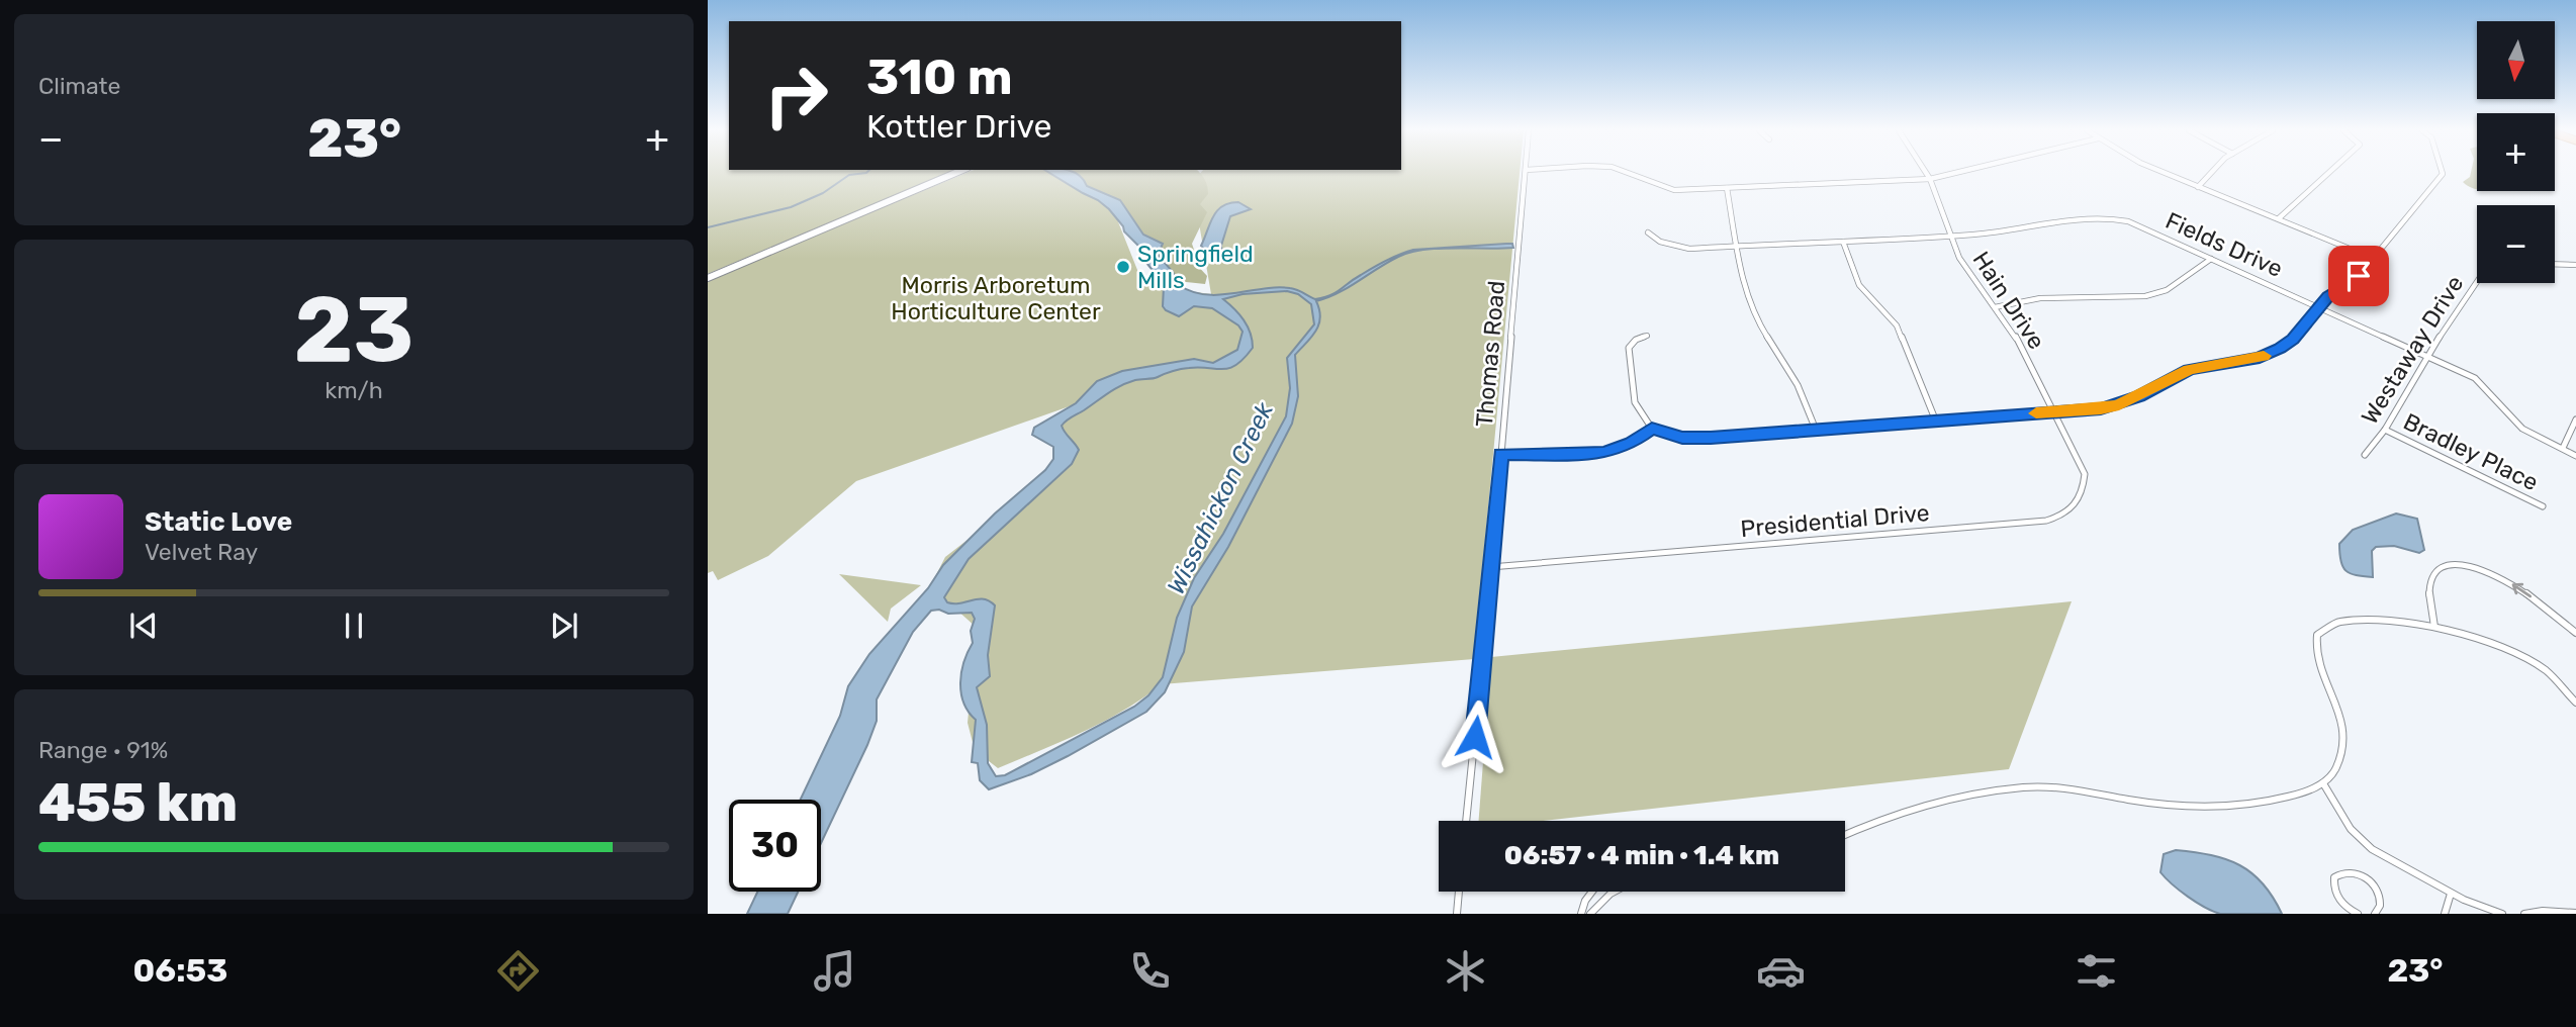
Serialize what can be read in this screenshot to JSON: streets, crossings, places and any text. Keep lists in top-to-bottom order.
{
  "streets": {
    "street": [
      "Fields Drive",
      "Hain Drive",
      "Westaway Drive",
      "Thomas Road",
      "Bradley Place",
      "Presidential Drive"
    ]
  },
  "crossings": [
    ["Fields Drive", "Hain Drive"],
    ["Fields Drive", "Westaway Drive"],
    ["Hain Drive", "Presidential Drive"],
    ["Westaway Drive", "Bradley Place"],
    ["Thomas Road", "Presidential Drive"]
  ],
  "water": ["Wissahickon Creek"],
  "parks": ["Morris Arboretum Horticulture Center"],
  "places": ["Springfield Mills"],
  "north": "bottom",
  "page": {
    "tile": [
      "Climate",
      ["23", "km/h"],
      ["Range · 91%", "455 km"]
    ],
    "map_buttons": ["+", "−"],
    "turn": ["310 m", "Kottler Drive"],
    "heat": ["−", "23°", "+"],
    "song": ["Static Love", "Velvet Ray"],
    "limit": "30",
    "trip": "06:57 · 4 min · 1.4 km",
    "tabs": ["06:53", "23°"]
  }
}
